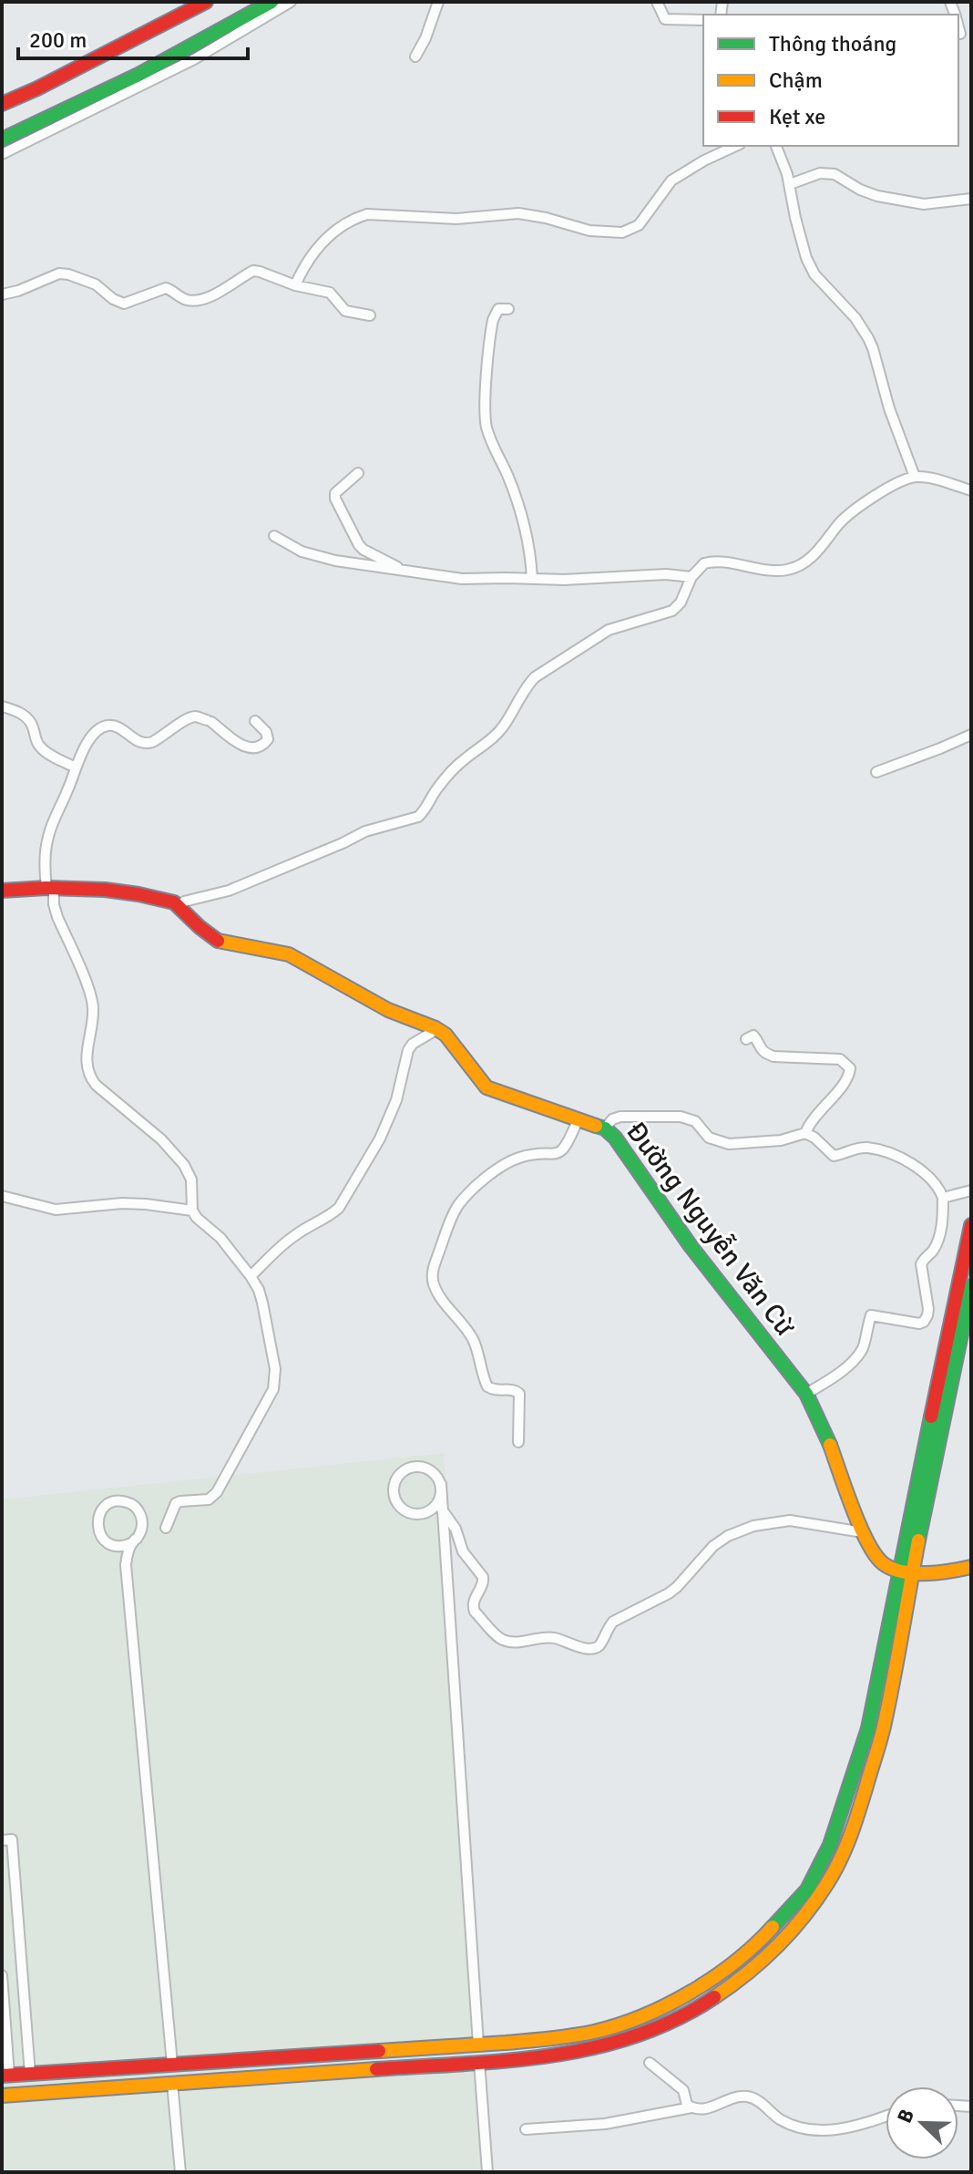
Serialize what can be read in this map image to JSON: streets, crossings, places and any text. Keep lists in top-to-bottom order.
{
  "streets": {
    "main road": ["Đường Nguyễn Văn Cừ"]
  },
  "legend": ["Thông thoáng", "Chậm", "Kẹt xe"],
  "scale_bar": "200 m",
  "north": "top left"
}
